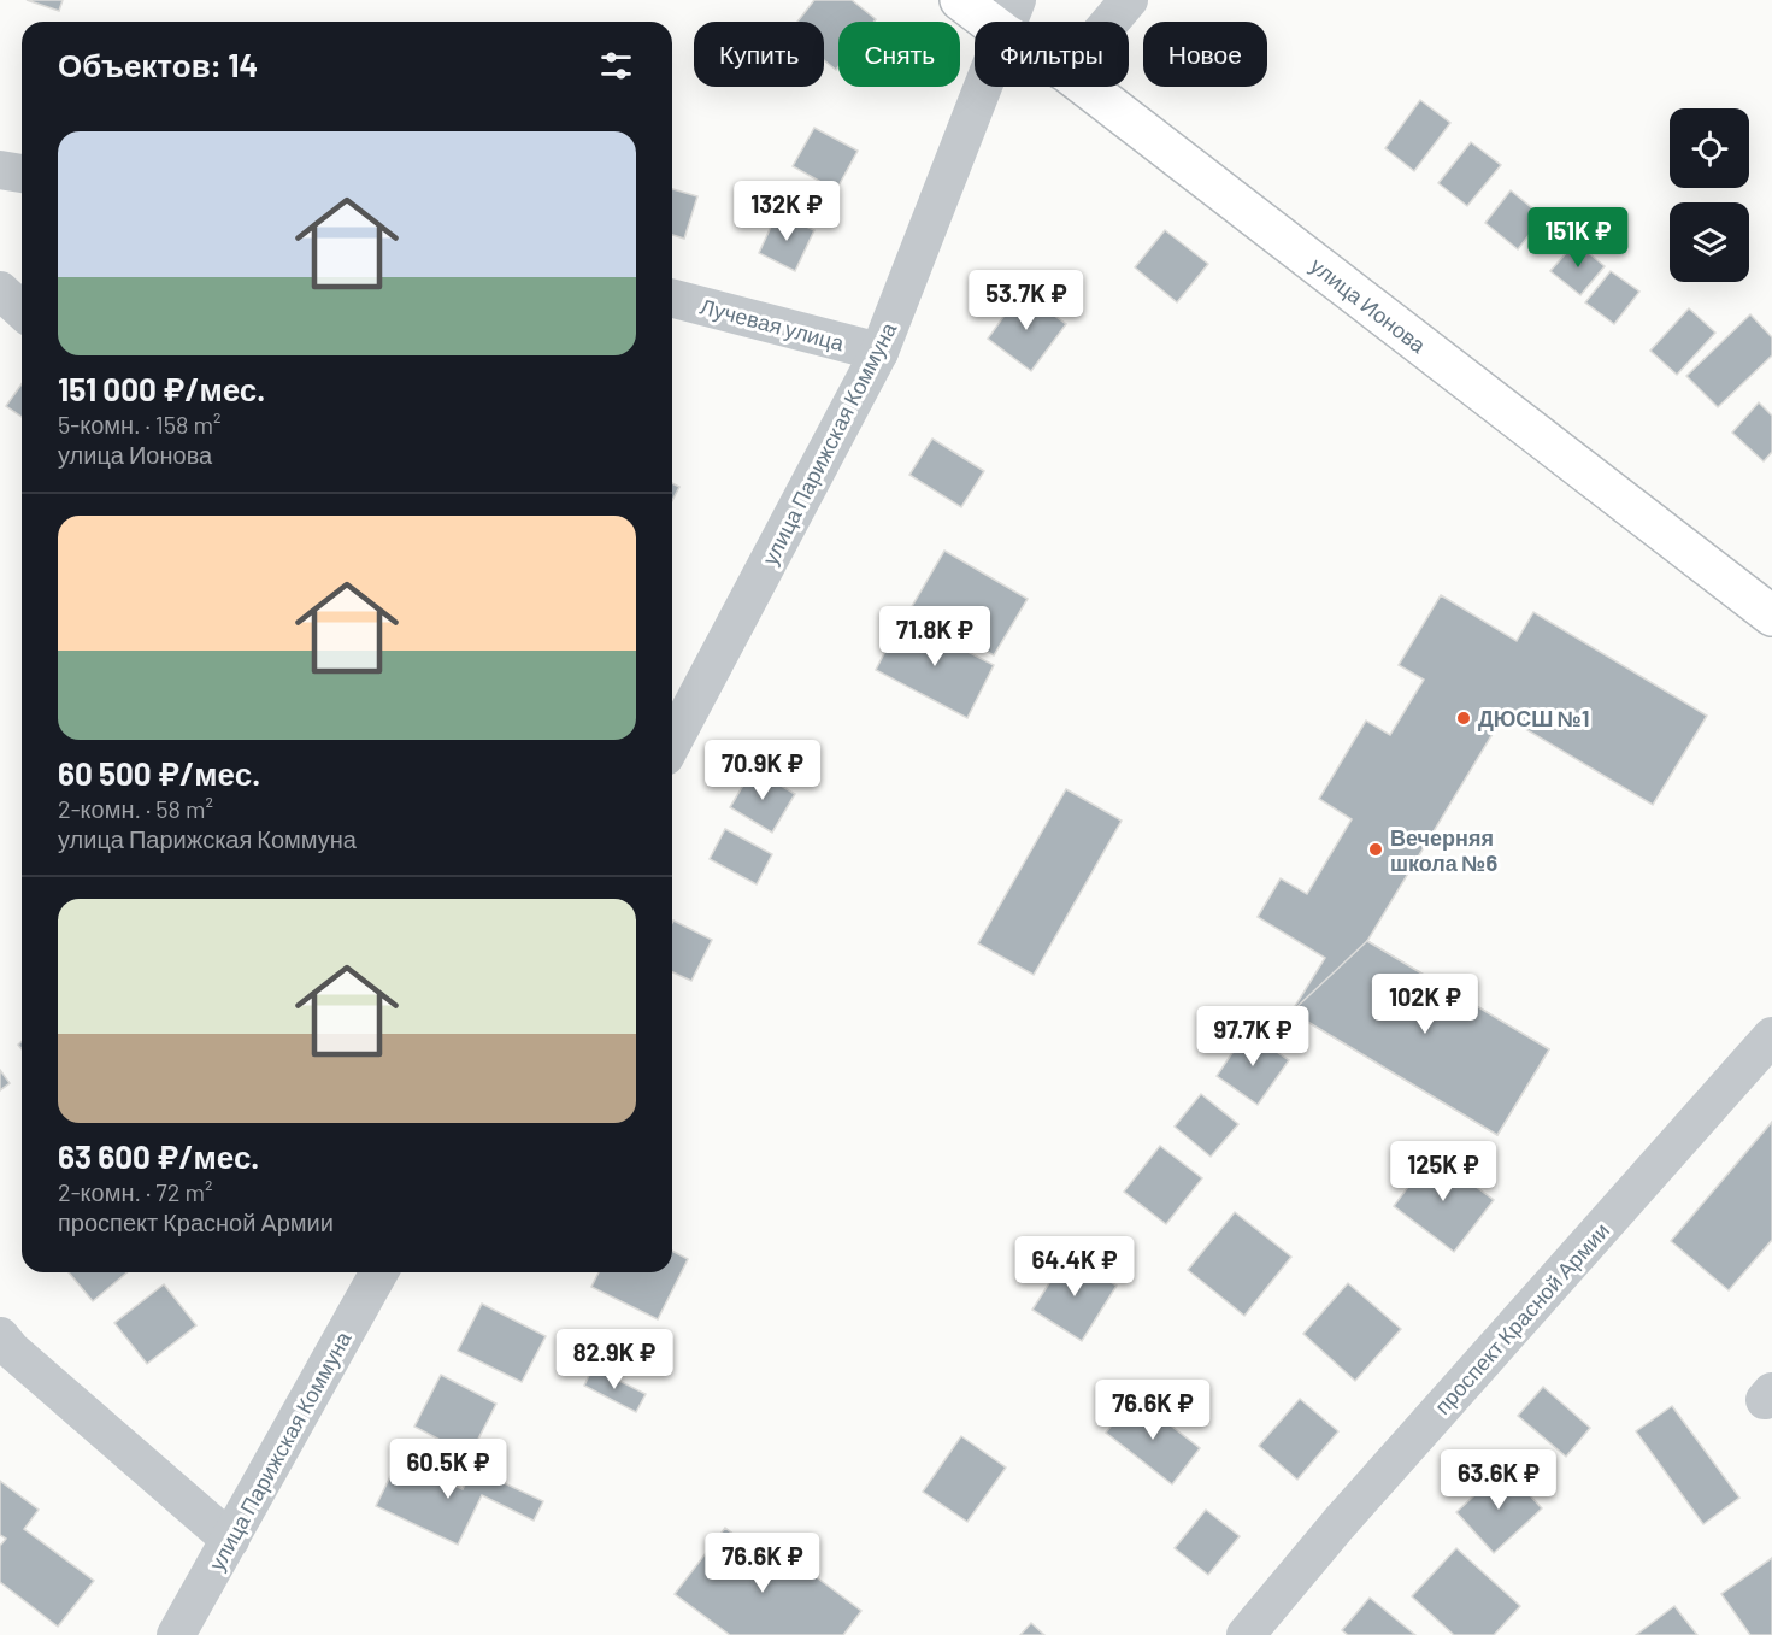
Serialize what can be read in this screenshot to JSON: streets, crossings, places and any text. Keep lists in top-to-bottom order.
{
  "streets": {
    "main road": ["улица Ионова"],
    "street": ["Лучевая улица", "улица Парижская Коммуна", "проспект Красной Армии"]
  },
  "crossings": [
    ["улица Ионова", "улица Парижская Коммуна"],
    ["Лучевая улица", "улица Парижская Коммуна"]
  ],
  "places": ["ДЮСШ №1", "Вечерняя школа №6"],
  "page": {
    "chip": [
      "Купить",
      "Снять",
      "Фильтры",
      "Новое"
    ],
    "heading": "Объектов: 14",
    "list": [
      {
        "name": "151 000 ₽/мес.",
        "note": "5-комн. · 158 m² · улица Ионова"
      },
      {
        "name": "60 500 ₽/мес.",
        "note": "2-комн. · 58 m² · улица Парижская Коммуна"
      },
      {
        "name": "63 600 ₽/мес.",
        "note": "2-комн. · 72 m² · проспект Красной Армии"
      }
    ],
    "price": [
      "132K ₽",
      "151K ₽",
      "53.7K ₽",
      "71.8K ₽",
      "70.9K ₽",
      "102K ₽",
      "97.7K ₽",
      "125K ₽",
      "64.4K ₽",
      "82.9K ₽",
      "76.6K ₽",
      "60.5K ₽",
      "63.6K ₽",
      "76.6K ₽"
    ]
  }
}
